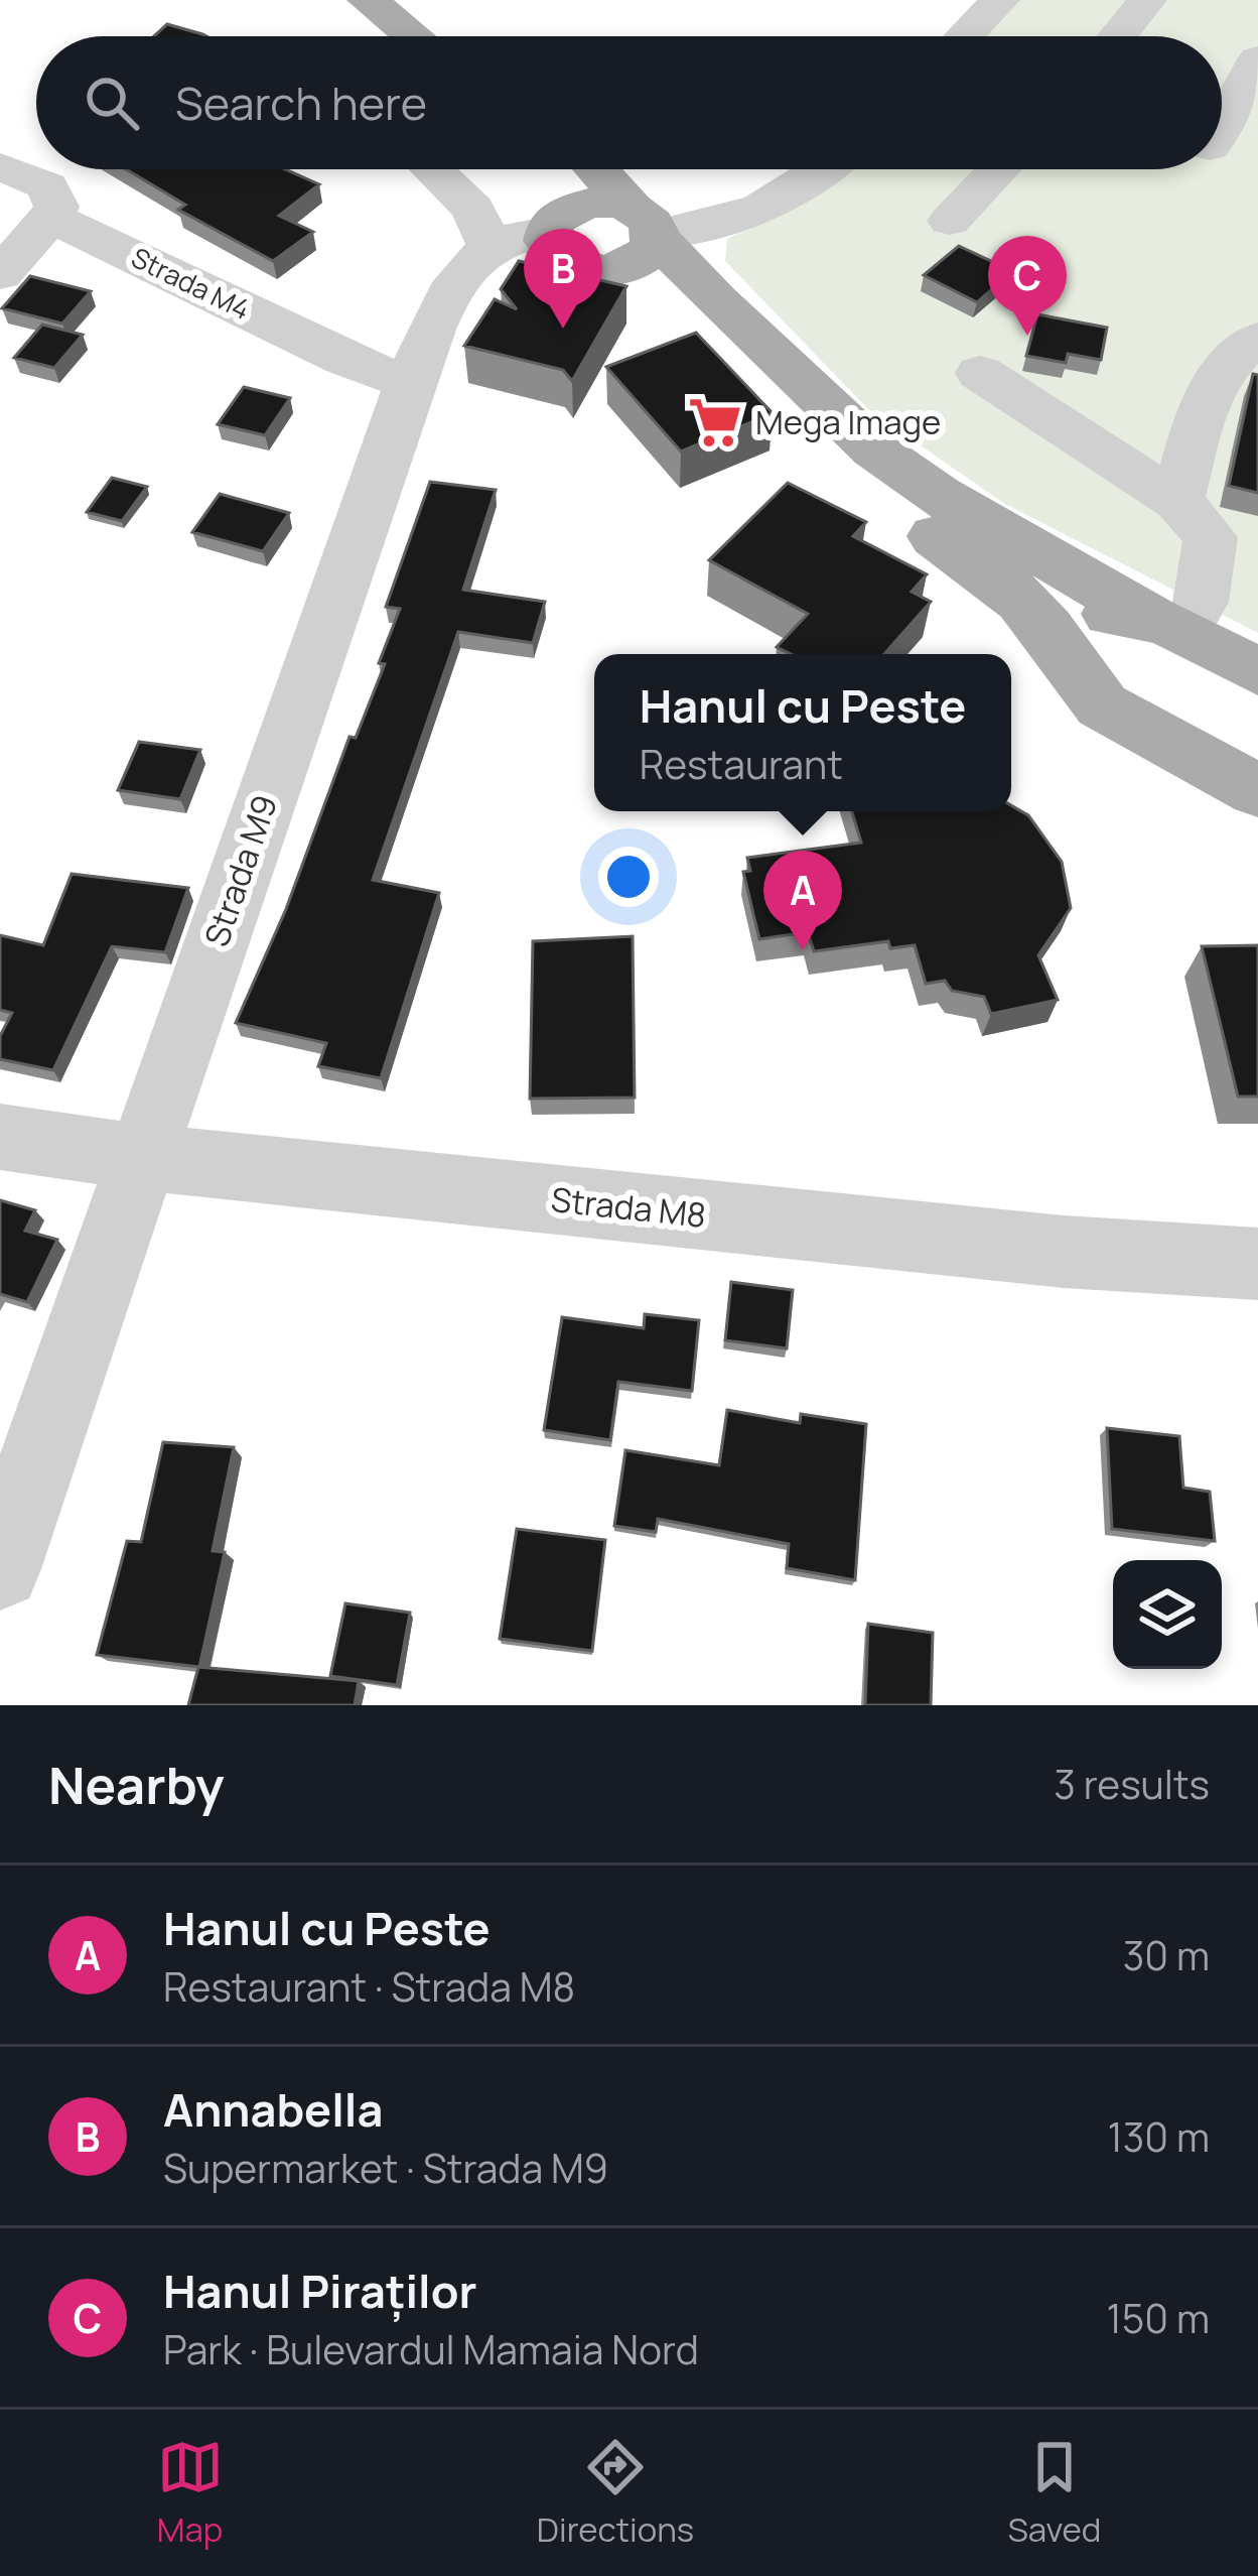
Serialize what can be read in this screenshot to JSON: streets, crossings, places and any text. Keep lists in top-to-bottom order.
{
  "streets": {
    "street": ["Strada M4", "Strada M9", "Strada M8"]
  },
  "crossings": [
    ["Strada M4", "Strada M9"],
    ["Strada M9", "Strada M8"]
  ],
  "places": {
    "supermarket": ["Mega Image"]
  },
  "page": {
    "search": "Search here",
    "pins": ["B", "C", "A"],
    "popup": ["Hanul cu Peste", "Restaurant"],
    "heading": ["Nearby", "3 results"],
    "list": [
      {
        "mark": "A",
        "name": "Hanul cu Peste",
        "note": "Restaurant · Strada M8",
        "value": "30 m"
      },
      {
        "mark": "B",
        "name": "Annabella",
        "note": "Supermarket · Strada M9",
        "value": "130 m"
      },
      {
        "mark": "C",
        "name": "Hanul Piraților",
        "note": "Park · Bulevardul Mamaia Nord",
        "value": "150 m"
      }
    ],
    "nav": ["Map", "Directions", "Saved"]
  }
}
